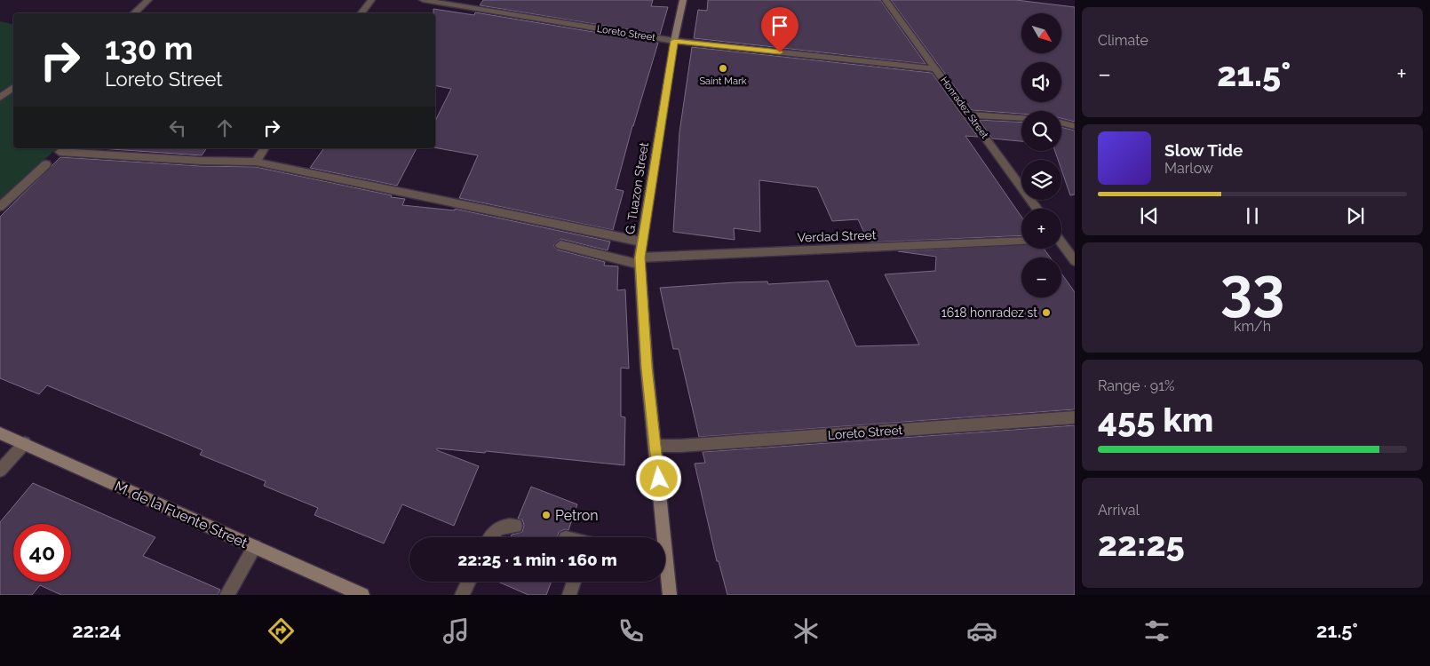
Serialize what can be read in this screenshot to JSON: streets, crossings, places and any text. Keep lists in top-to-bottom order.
{
  "streets": {
    "street": [
      "Loreto Street",
      "Honradez Street",
      "G. Tuazon Street",
      "Verdad Street",
      "M. de la Fuente Street"
    ]
  },
  "crossings": [
    ["Loreto Street", "Honradez Street"],
    ["Loreto Street", "G. Tuazon Street"],
    ["G. Tuazon Street", "Verdad Street"]
  ],
  "places": ["Saint Mark", "1618 honradez st", "Petron"],
  "north": "bottom right",
  "page": {
    "tile": [
      "Climate",
      ["33", "km/h"],
      ["Range · 91%", "455 km"],
      ["Arrival", "22:25"]
    ],
    "map_buttons": ["+", "−"],
    "turn": ["130 m", "Loreto Street"],
    "heat": ["−", "21.5°", "+"],
    "song": ["Slow Tide", "Marlow"],
    "limit": "40",
    "trip": "22:25 · 1 min · 160 m",
    "tabs": ["22:24", "21.5°"]
  }
}
